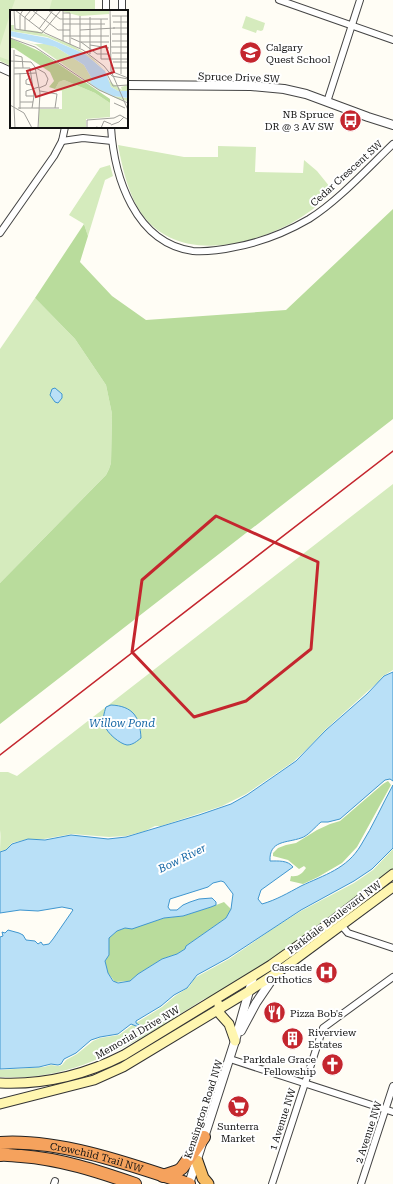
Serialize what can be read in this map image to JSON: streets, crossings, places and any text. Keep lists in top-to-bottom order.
{
  "streets": {
    "highway": ["Crowchild Trail NW"],
    "main road": ["Parkdale Boulevard NW", "Memorial Drive NW"],
    "street": [
      "Spruce Drive SW",
      "Cedar Crescent SW",
      "Kensington Road NW",
      "1 Avenue NW",
      "2 Avenue NW"
    ]
  },
  "crossings": [
    ["Parkdale Boulevard NW", "Memorial Drive NW"],
    ["Parkdale Boulevard NW", "Kensington Road NW"],
    ["Memorial Drive NW", "Kensington Road NW"],
    ["Kensington Road NW", "Crowchild Trail NW"]
  ],
  "water": ["Willow Pond", "Bow River"],
  "places": {
    "school or university": ["Calgary Quest School"],
    "bus stop": ["NB Spruce DR @ 3 AV SW"],
    "hospital": ["Cascade Orthotics"],
    "restaurant": ["Pizza Bob's"],
    "building": ["Riverview Estates"],
    "church": ["Parkdale Grace Fellowship"],
    "supermarket": ["Sunterra Market"]
  }
}
